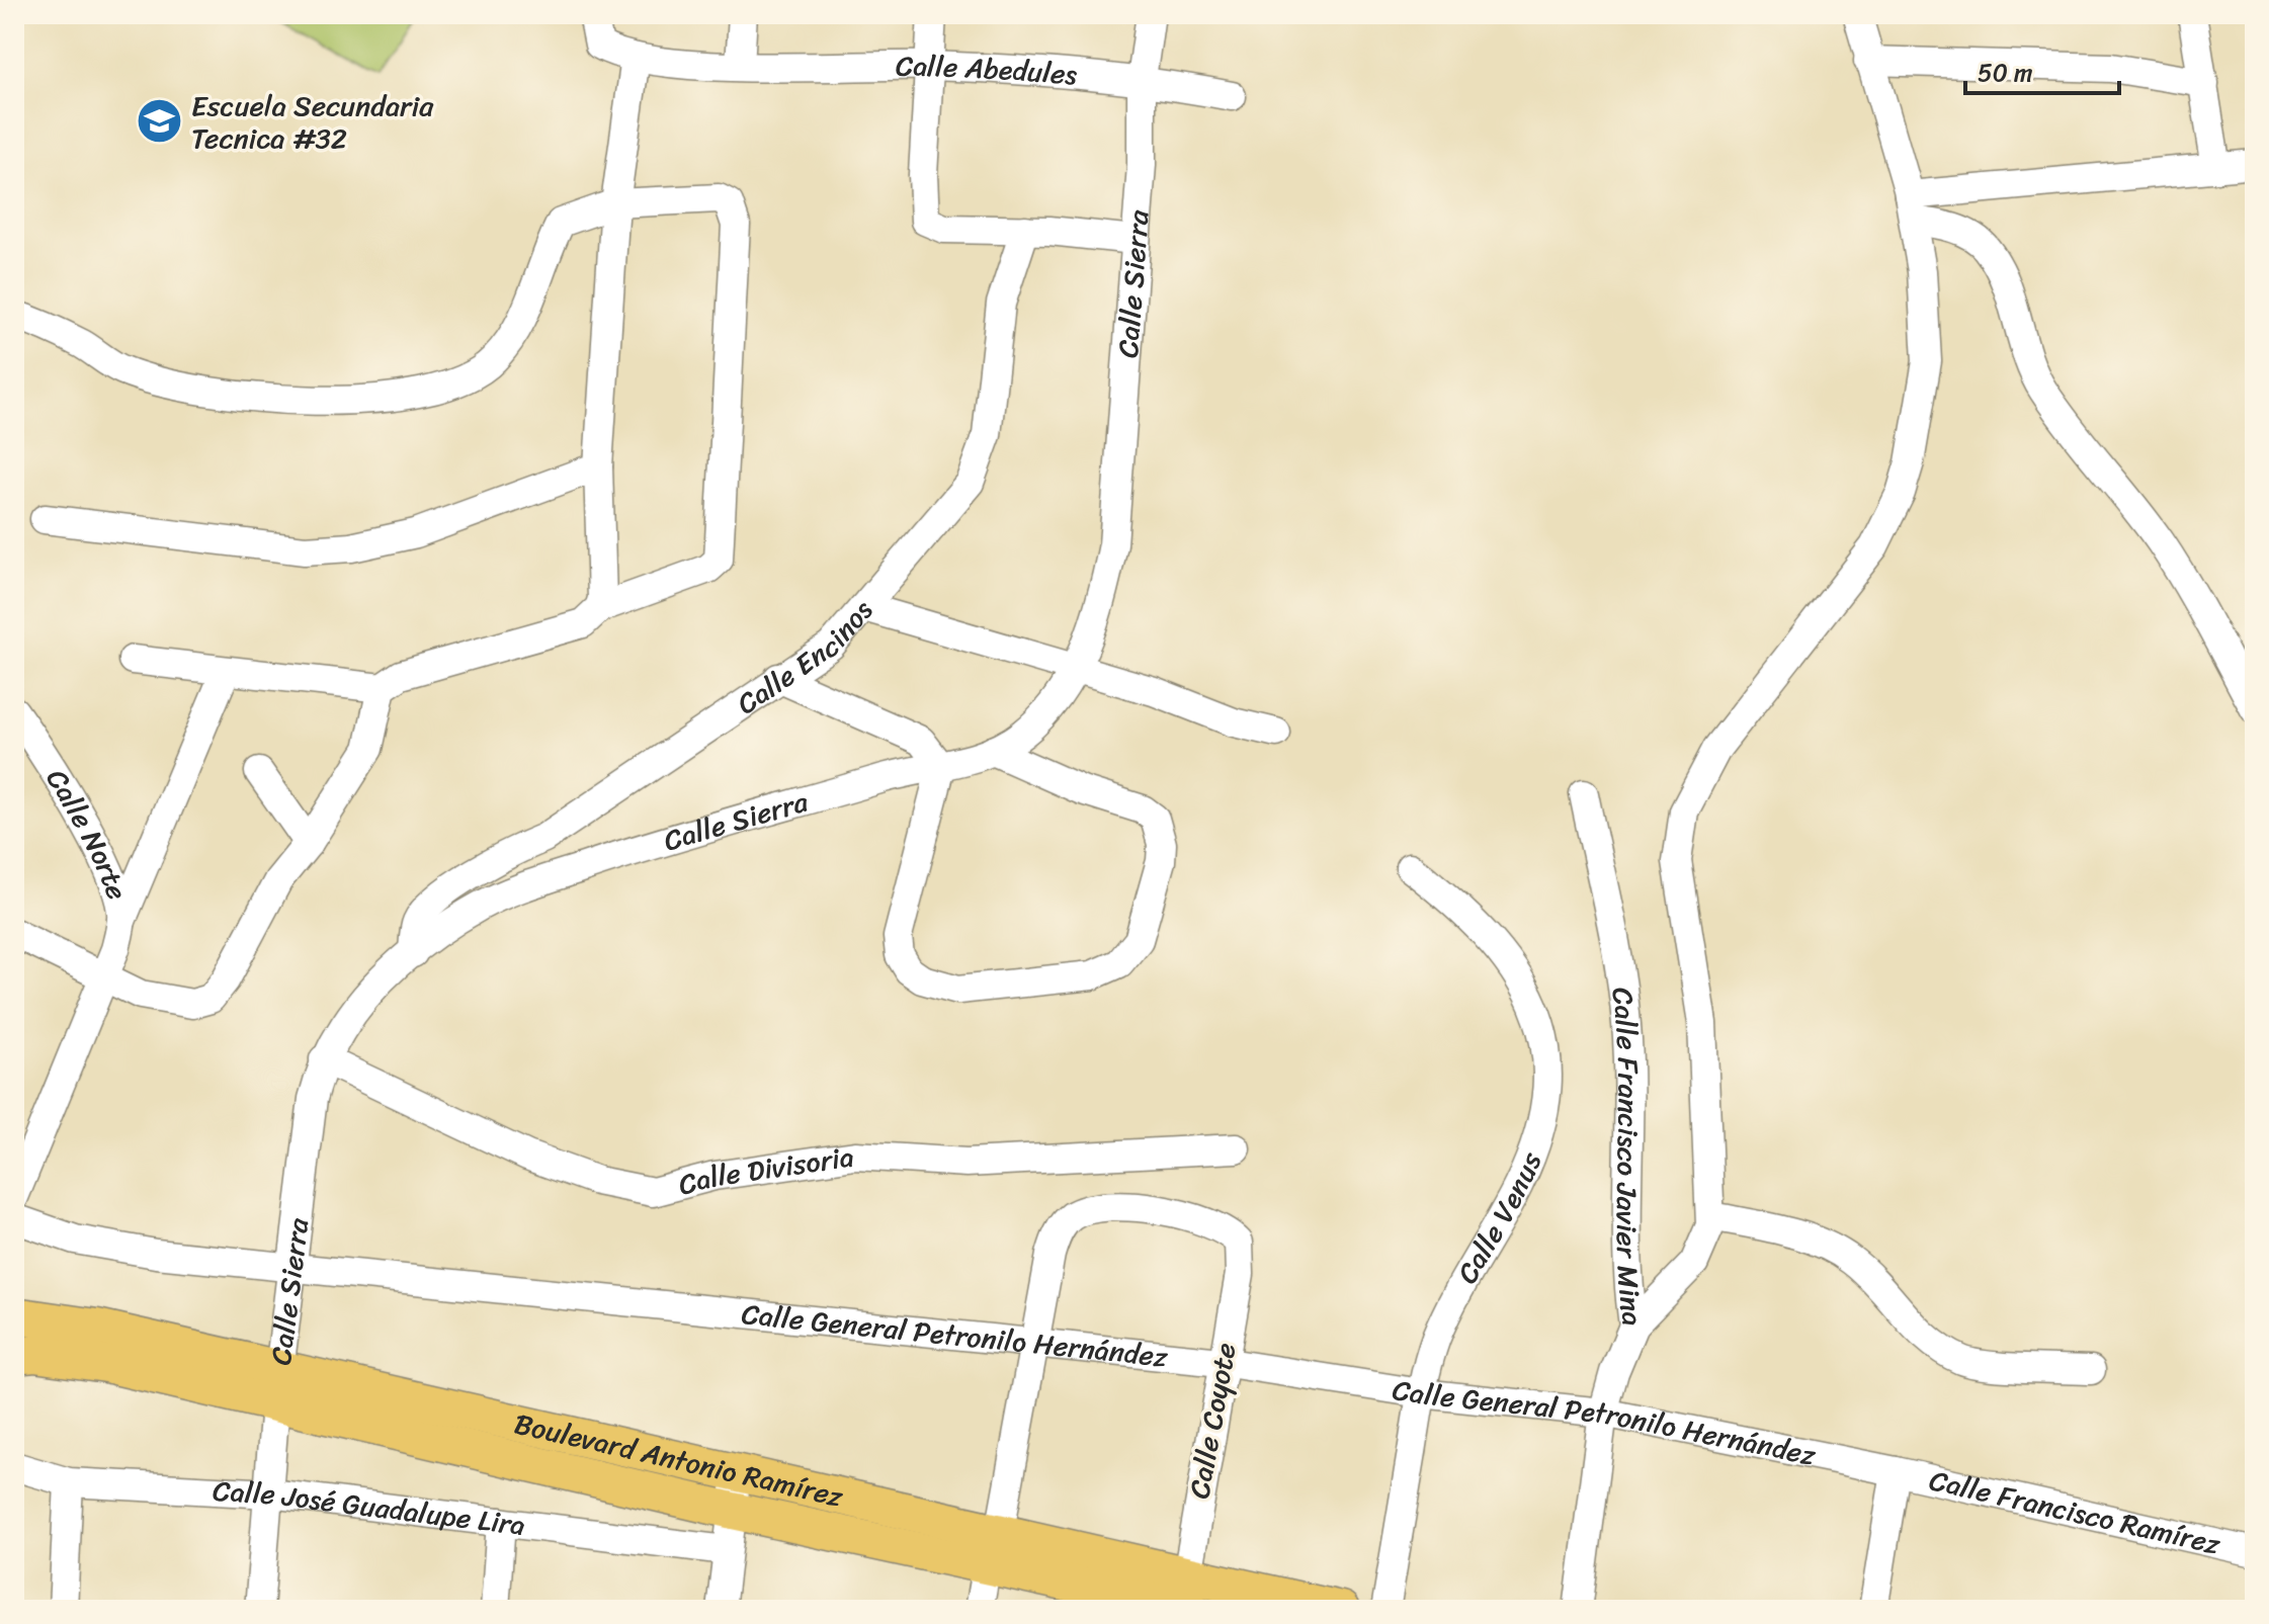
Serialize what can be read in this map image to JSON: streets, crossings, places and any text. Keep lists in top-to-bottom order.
{
  "streets": {
    "main road": ["Boulevard Antonio Ramírez"],
    "street": [
      "Calle Abedules",
      "Calle Sierra",
      "Calle Encinos",
      "Calle Norte",
      "Calle Francisco Javier Mina",
      "Calle Divisoria",
      "Calle Venus",
      "Calle General Petronilo Hernández",
      "Calle Coyote",
      "Calle José Guadalupe Lira",
      "Calle Francisco Ramírez"
    ]
  },
  "crossings": [
    ["Calle Abedules", "Calle Sierra"],
    ["Calle Sierra", "Calle Encinos"],
    ["Calle Sierra", "Calle Divisoria"],
    ["Calle Sierra", "Calle General Petronilo Hernández"],
    ["Calle Sierra", "Boulevard Antonio Ramírez"],
    ["Calle Sierra", "Calle José Guadalupe Lira"],
    ["Calle Francisco Javier Mina", "Calle General Petronilo Hernández"],
    ["Calle Venus", "Calle General Petronilo Hernández"],
    ["Calle General Petronilo Hernández", "Calle Coyote"],
    ["Calle General Petronilo Hernández", "Calle Francisco Ramírez"],
    ["Calle Coyote", "Boulevard Antonio Ramírez"]
  ],
  "places": {
    "school or university": ["Escuela Secundaria Tecnica #32"]
  },
  "scale_bar": "50 m"
}
